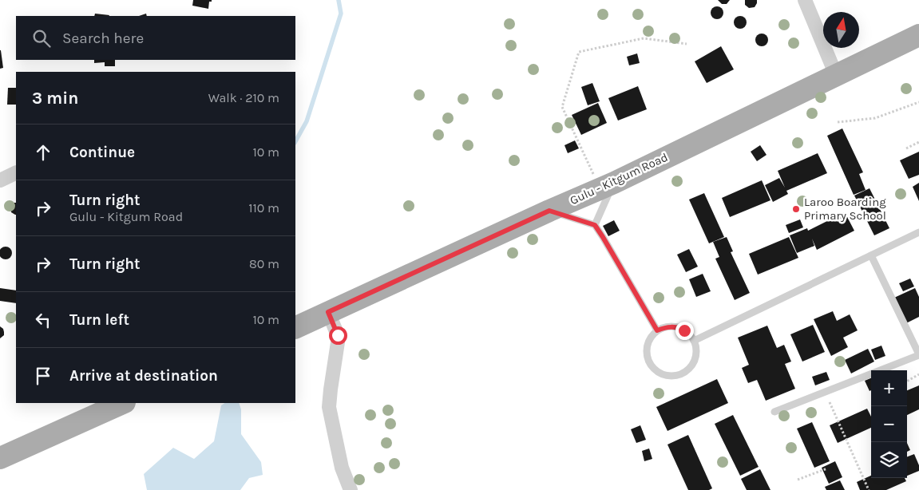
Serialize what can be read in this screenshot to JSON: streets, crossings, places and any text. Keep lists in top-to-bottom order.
{
  "streets": {
    "main road": ["Gulu - Kitgum Road"]
  },
  "places": ["Laroo Boarding Primary School"],
  "north": "top",
  "page": {
    "search": "Search here",
    "heading": ["3 min", "Walk · 210 m"],
    "list": [
      ["Continue", "10 m"],
      ["Turn right", "Gulu - Kitgum Road", "110 m"],
      ["Turn right", "80 m"],
      ["Turn left", "10 m"],
      "Arrive at destination"
    ],
    "map_buttons": ["+", "−"]
  }
}
